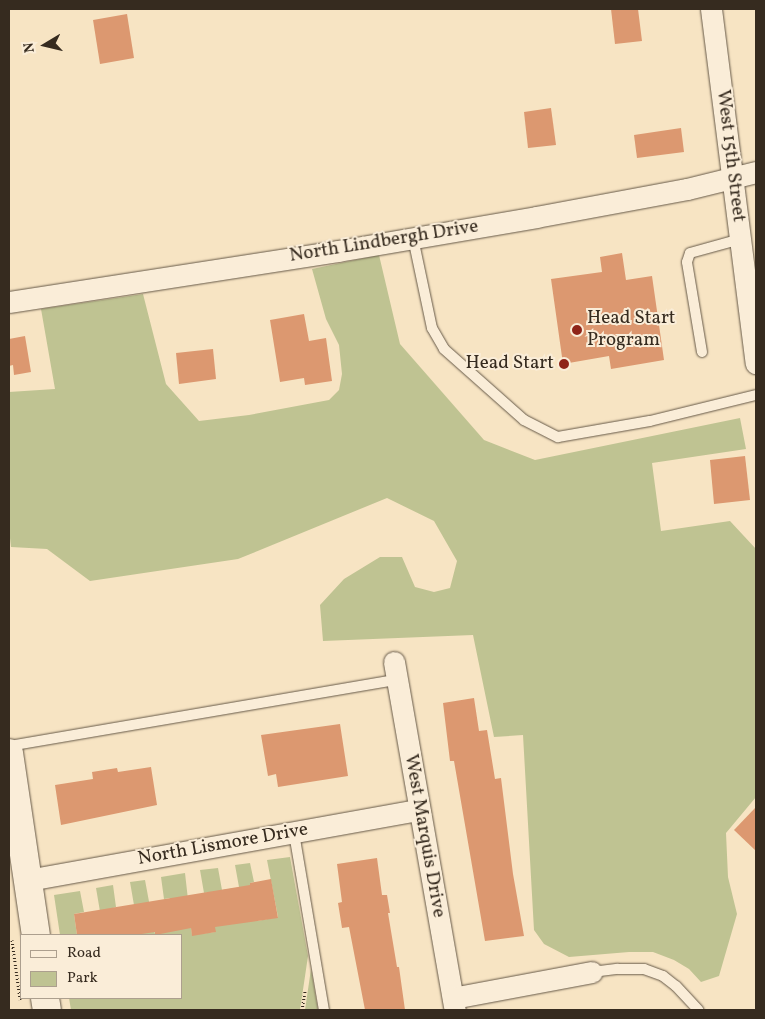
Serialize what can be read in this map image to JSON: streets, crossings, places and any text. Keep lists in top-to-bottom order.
{
  "streets": {
    "street": [
      "West 15th Street",
      "North Lindbergh Drive",
      "West Marquis Drive",
      "North Lismore Drive"
    ]
  },
  "crossings": [
    ["West 15th Street", "North Lindbergh Drive"],
    ["West Marquis Drive", "North Lismore Drive"]
  ],
  "places": ["Head Start Program", "Head Start"],
  "legend": ["Road", "Park"],
  "north": "left"
}
